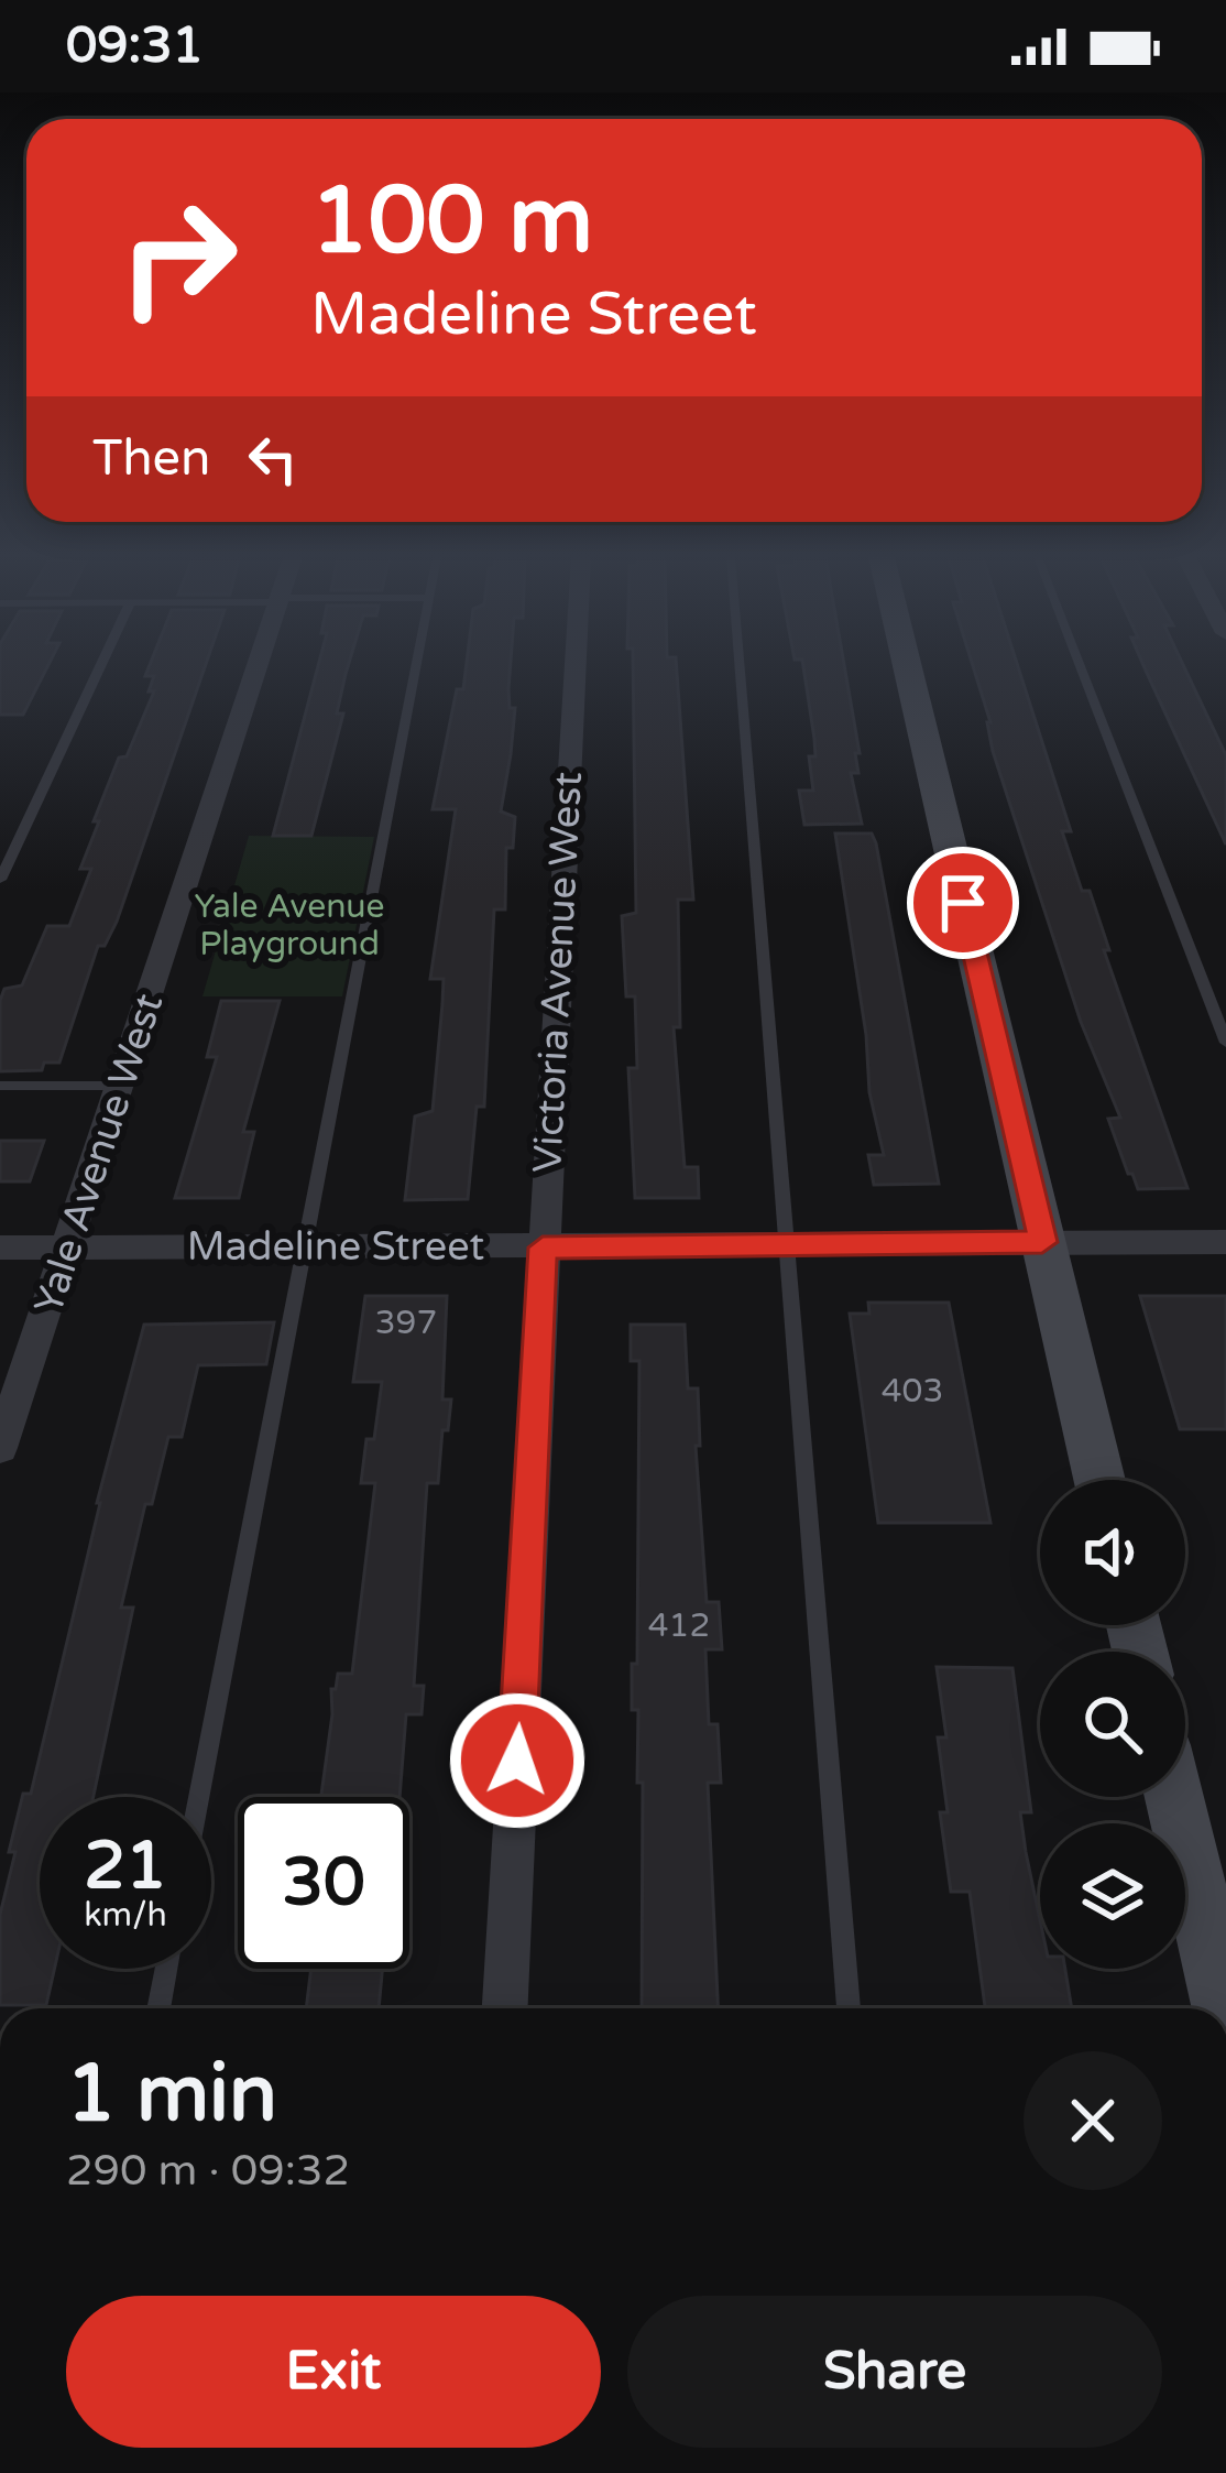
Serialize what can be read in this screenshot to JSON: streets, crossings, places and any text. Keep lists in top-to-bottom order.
{
  "streets": {
    "street": ["Victoria Avenue West", "Yale Avenue West", "Madeline Street"]
  },
  "crossings": [
    ["Victoria Avenue West", "Madeline Street"],
    ["Yale Avenue West", "Madeline Street"]
  ],
  "parks": ["Yale Avenue Playground"],
  "house_numbers": ["397", "403", "412"],
  "page": {
    "status": "09:31",
    "turn": ["100 m", "Madeline Street"],
    "then": "Then",
    "speed": "21 km/h",
    "limit": "30",
    "heading": ["1 min", "290 m · 09:32"],
    "buttons": ["Exit", "Share"]
  }
}
